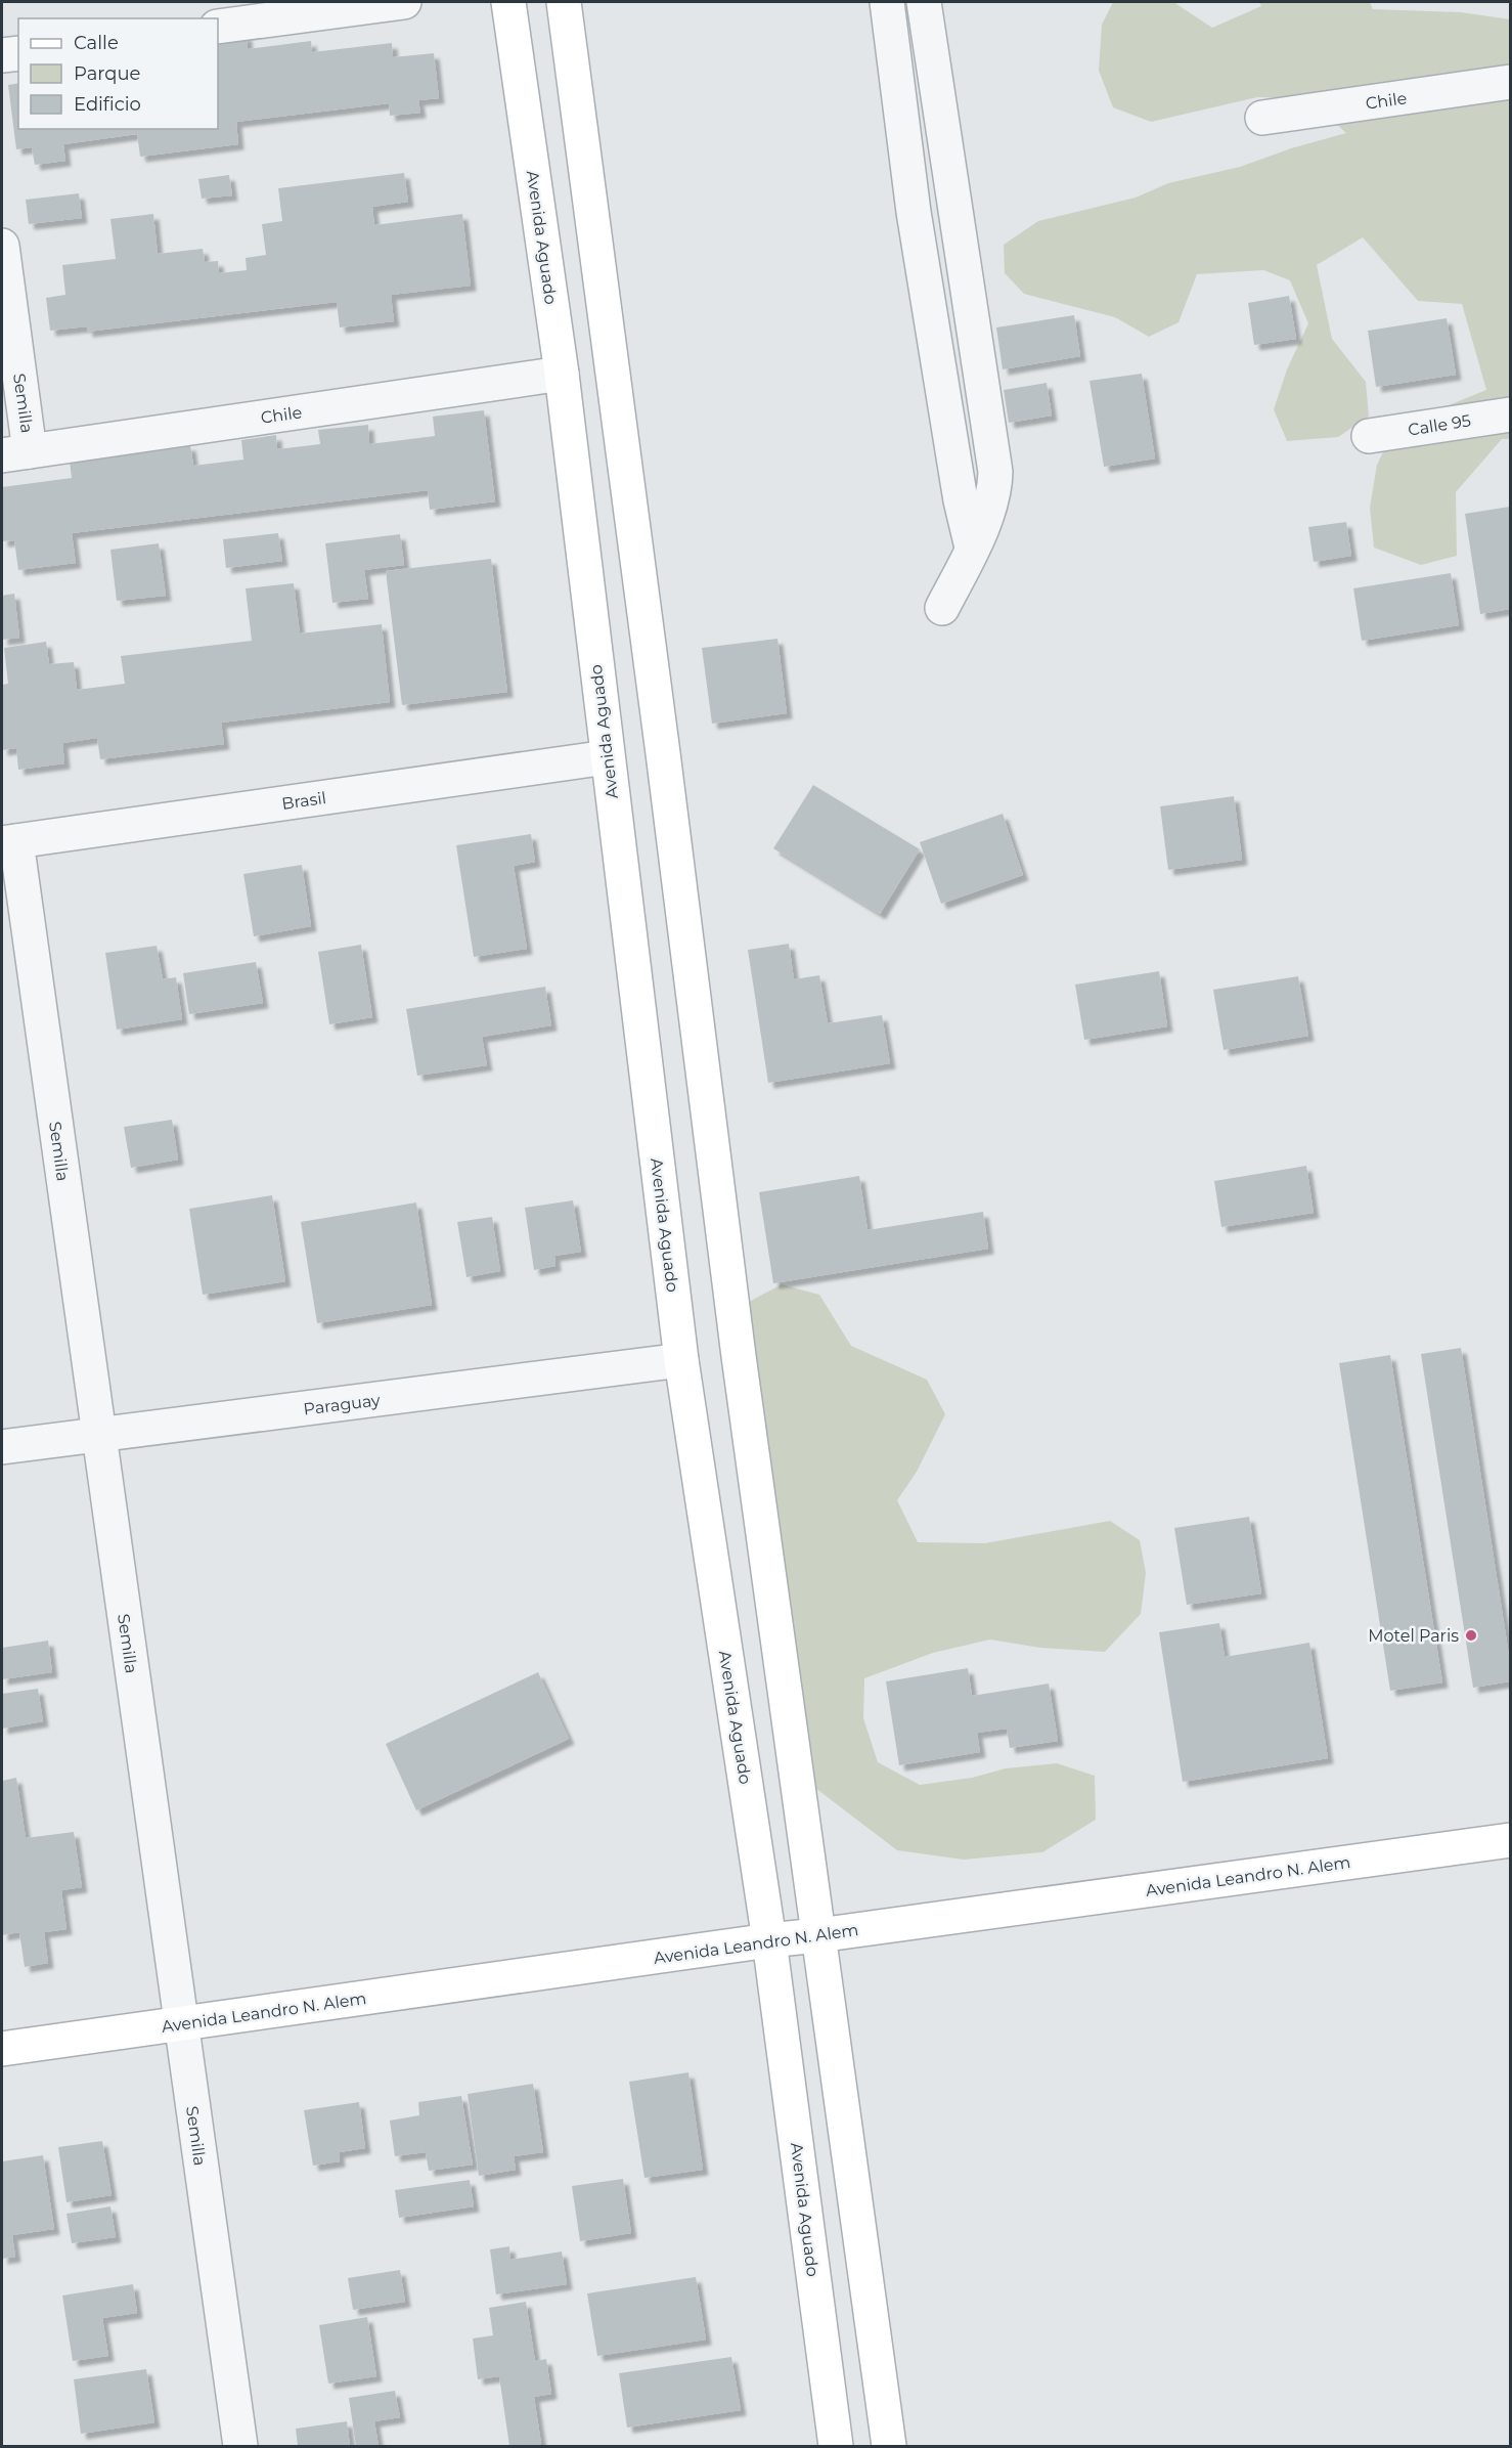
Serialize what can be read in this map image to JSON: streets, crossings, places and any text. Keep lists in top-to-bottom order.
{
  "streets": {
    "main road": ["Avenida Aguado", "Avenida Leandro N. Alem"],
    "street": [
      "Chile",
      "Semilla",
      "Calle 95",
      "Brasil",
      "Paraguay"
    ]
  },
  "crossings": [
    ["Chile", "Avenida Aguado"],
    ["Chile", "Semilla"],
    ["Avenida Aguado", "Brasil"],
    ["Avenida Aguado", "Paraguay"],
    ["Avenida Aguado", "Avenida Leandro N. Alem"],
    ["Semilla", "Brasil"],
    ["Semilla", "Paraguay"],
    ["Semilla", "Avenida Leandro N. Alem"]
  ],
  "places": ["Motel Paris"],
  "legend": ["Calle", "Parque", "Edificio"]
}
